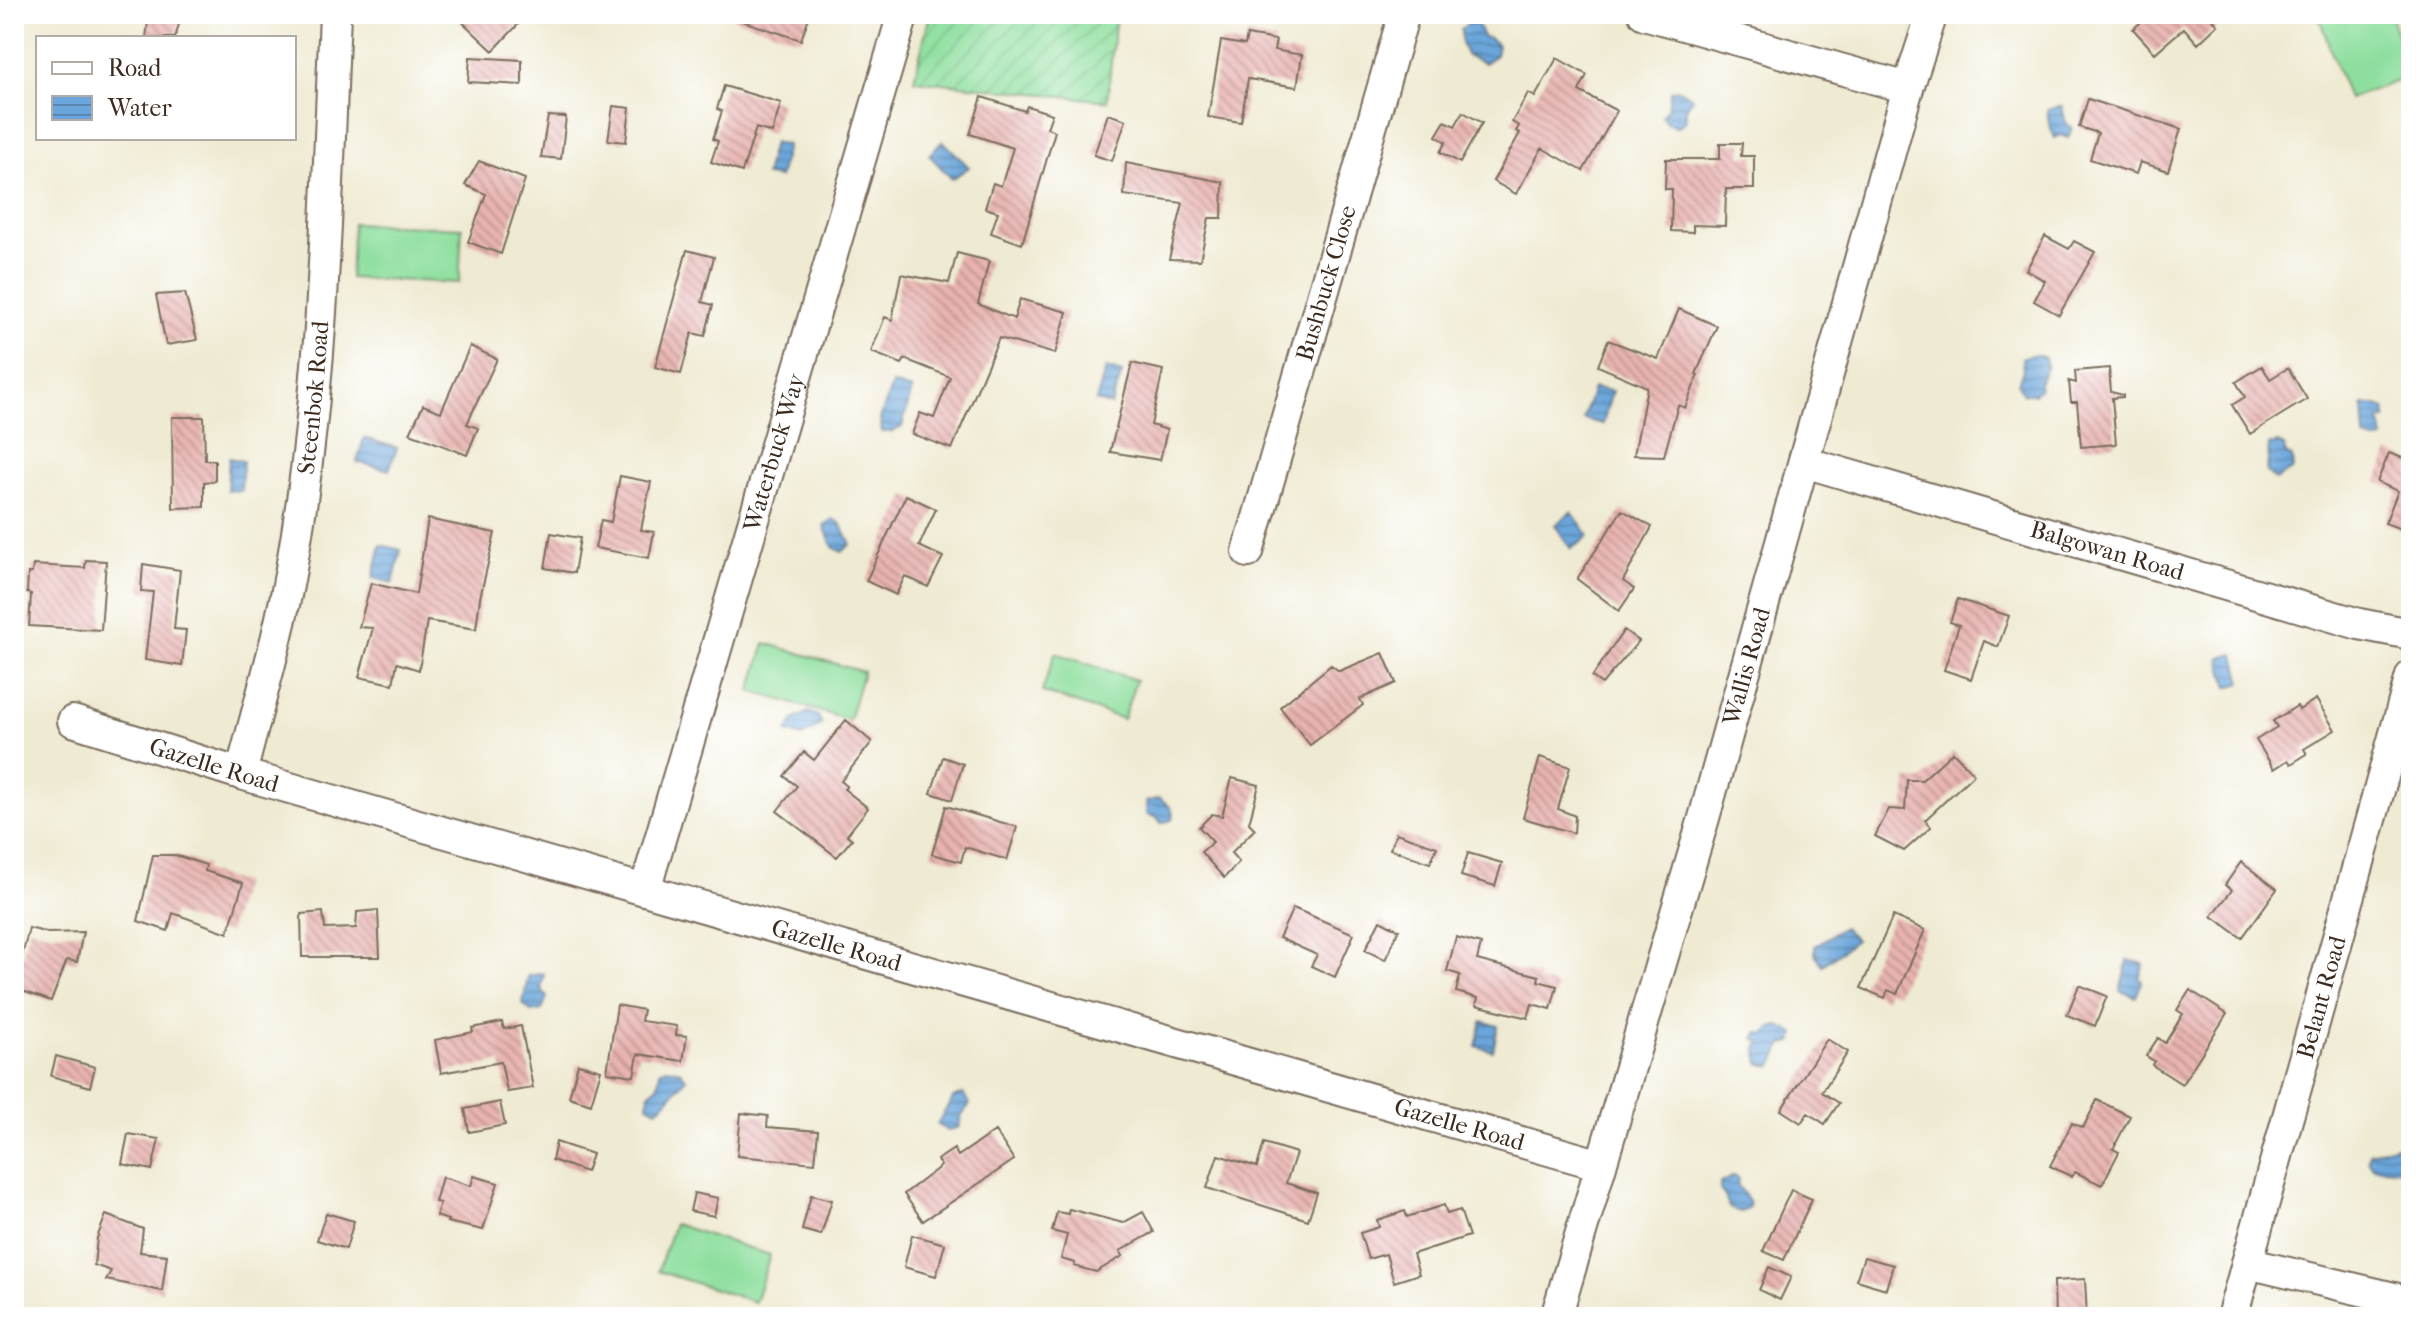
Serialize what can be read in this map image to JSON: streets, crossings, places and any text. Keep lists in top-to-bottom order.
{
  "streets": {
    "street": [
      "Bushbuck Close",
      "Steenbok Road",
      "Waterbuck Way",
      "Balgowan Road",
      "Wallis Road",
      "Gazelle Road",
      "Belant Road"
    ]
  },
  "crossings": [
    ["Steenbok Road", "Gazelle Road"],
    ["Waterbuck Way", "Gazelle Road"],
    ["Balgowan Road", "Wallis Road"],
    ["Wallis Road", "Gazelle Road"]
  ],
  "legend": ["Road", "Water"]
}
